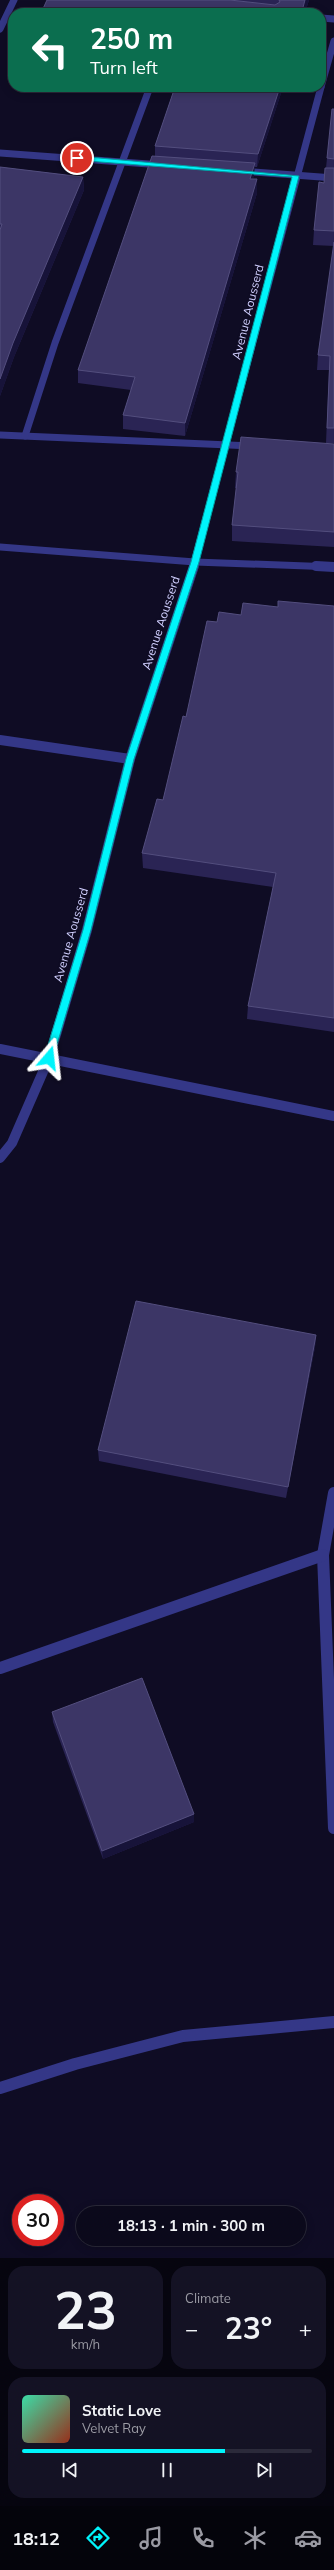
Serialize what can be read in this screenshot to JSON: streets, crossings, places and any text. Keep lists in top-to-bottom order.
{
  "streets": {
    "street": ["Avenue Aousserd"]
  },
  "page": {
    "turn": ["250 m", "Turn left"],
    "limit": "30",
    "trip": "18:13 · 1 min · 300 m",
    "tile": [
      ["23", "km/h"],
      "Climate"
    ],
    "heat": ["−", "23°", "+"],
    "song": ["Static Love", "Velvet Ray"],
    "tabs": "18:12"
  }
}
